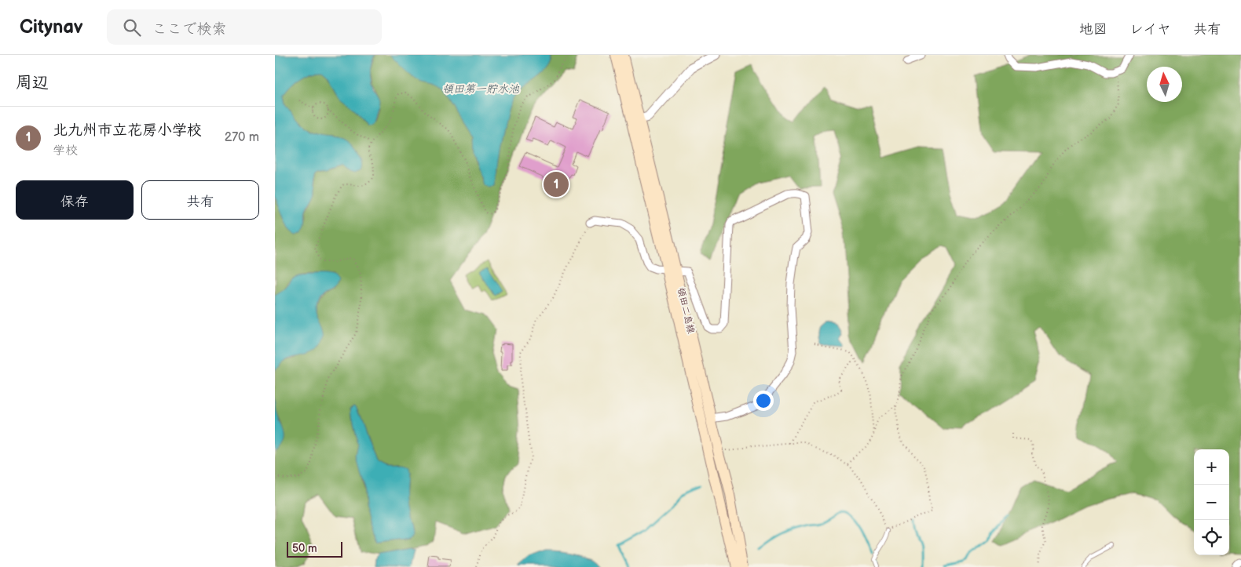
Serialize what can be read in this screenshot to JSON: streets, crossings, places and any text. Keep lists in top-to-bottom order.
{
  "streets": {
    "main road": ["頓田二島線"]
  },
  "water": ["頓田第一貯水池"],
  "scale_bar": "50 m",
  "north": "top",
  "page": {
    "header": "Citynav",
    "search": "ここで検索",
    "nav": ["地図", "レイヤ", "共有"],
    "heading": "周辺",
    "list": [
      {
        "mark": "1",
        "name": "北九州市立花房小学校",
        "note": "学校",
        "value": "270 m"
      }
    ],
    "buttons": ["保存", "共有"],
    "pins": "1",
    "map_buttons": ["+", "−"],
    "scale": "50 m"
  }
}
